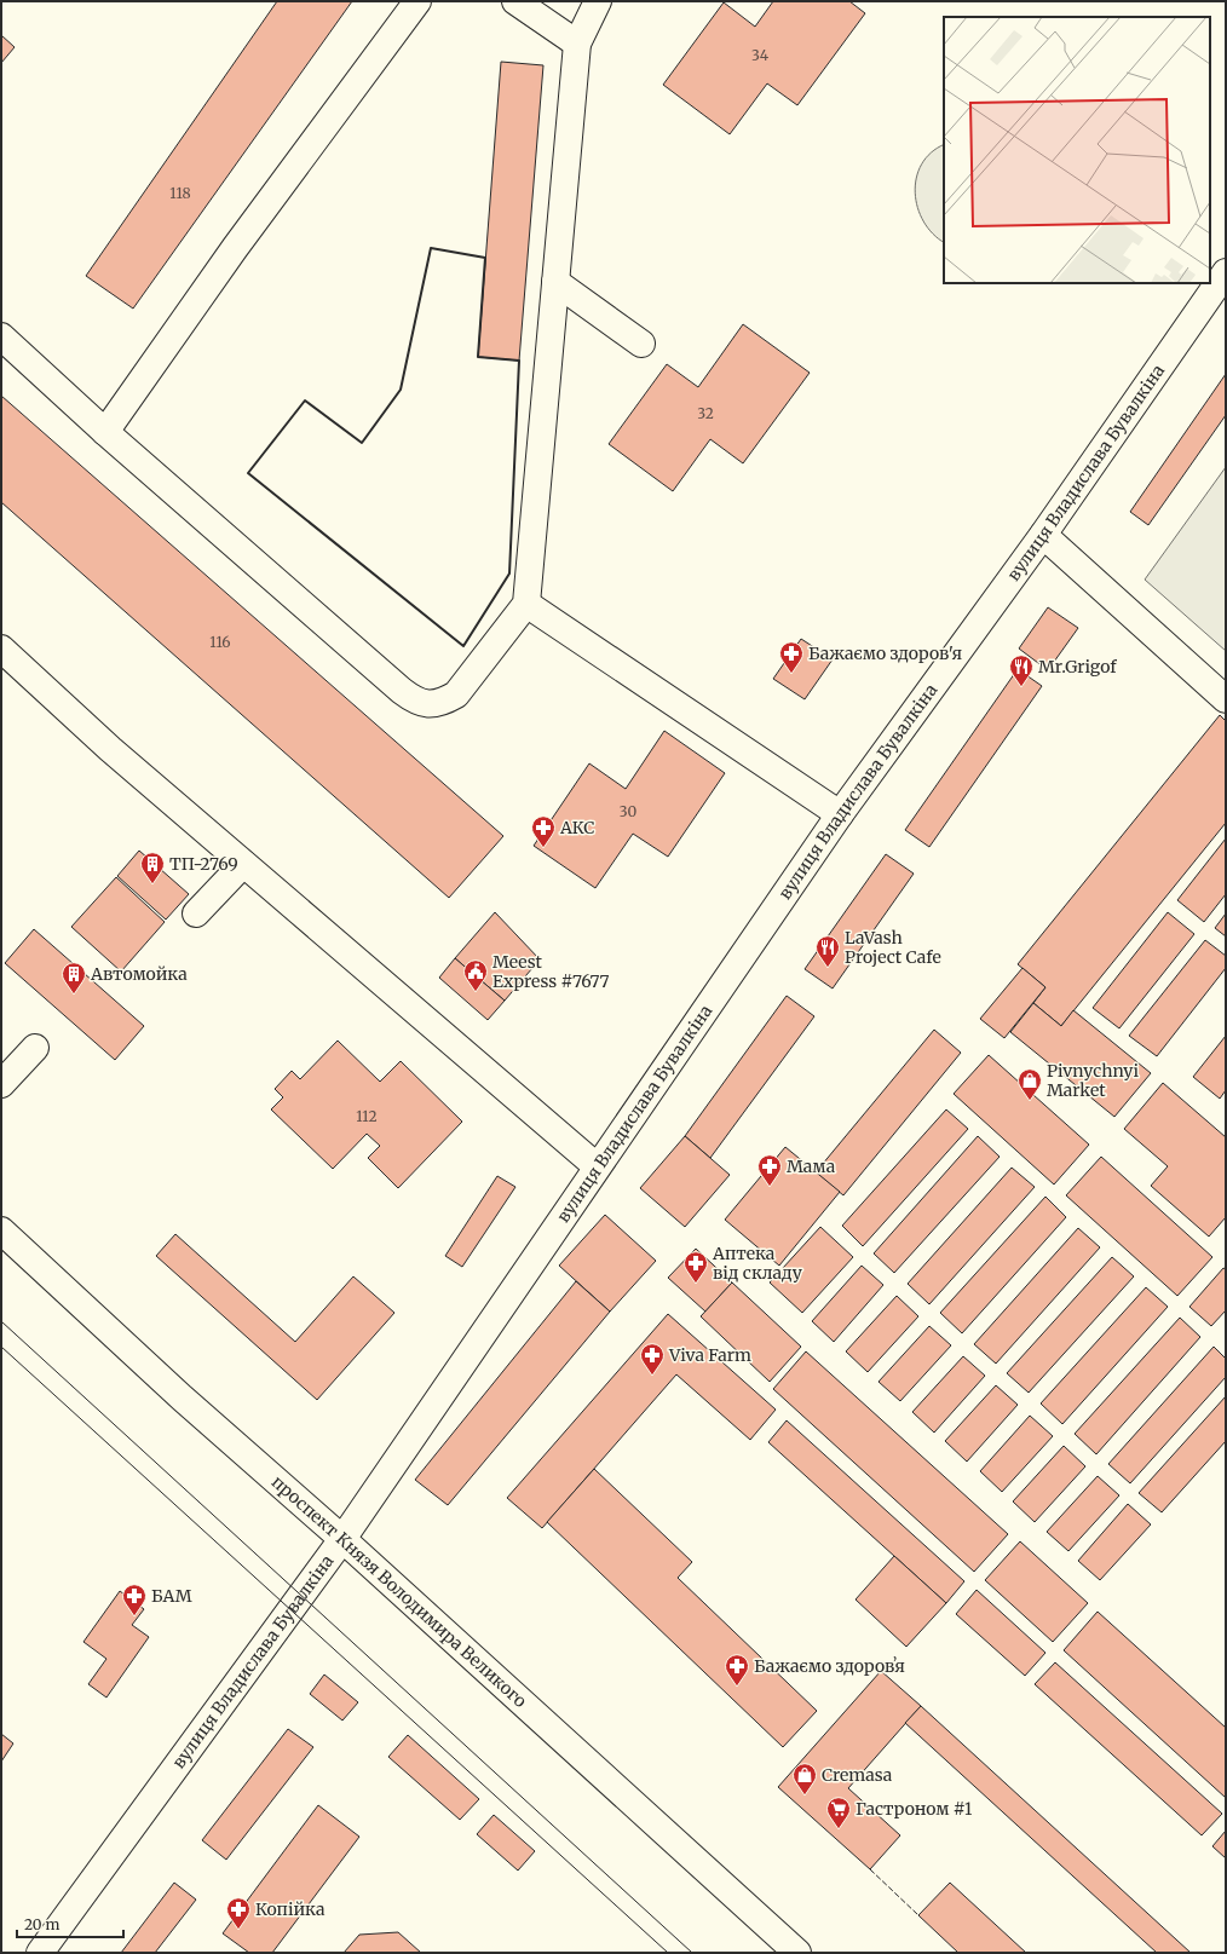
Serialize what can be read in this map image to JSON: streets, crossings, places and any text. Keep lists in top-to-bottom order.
{
  "streets": {
    "main road": ["вулиця Владислава Бувалкіна", "проспект Князя Володимира Великого"]
  },
  "crossings": [
    ["вулиця Владислава Бувалкіна", "проспект Князя Володимира Великого"]
  ],
  "places": {
    "pharmacy": [
      "Бажаємо здоров'я",
      "АКС",
      "Мама",
      "Аптека від складу",
      "Viva Farm",
      "БАМ",
      "Бажаємо здоровʼя",
      "Копійка"
    ],
    "restaurant": ["Mr.Grigof", "LaVash Project Cafe"],
    "building": ["ТП-2769", "Автомойка"],
    "public building": ["Meest Express #7677"],
    "shop": ["Pivnychnyi Market", "Cremasa"],
    "supermarket": ["Гастроном #1"]
  },
  "house_numbers": [
    "34",
    "118",
    "32",
    "116",
    "30",
    "112"
  ],
  "scale_bar": "20 m"
}
